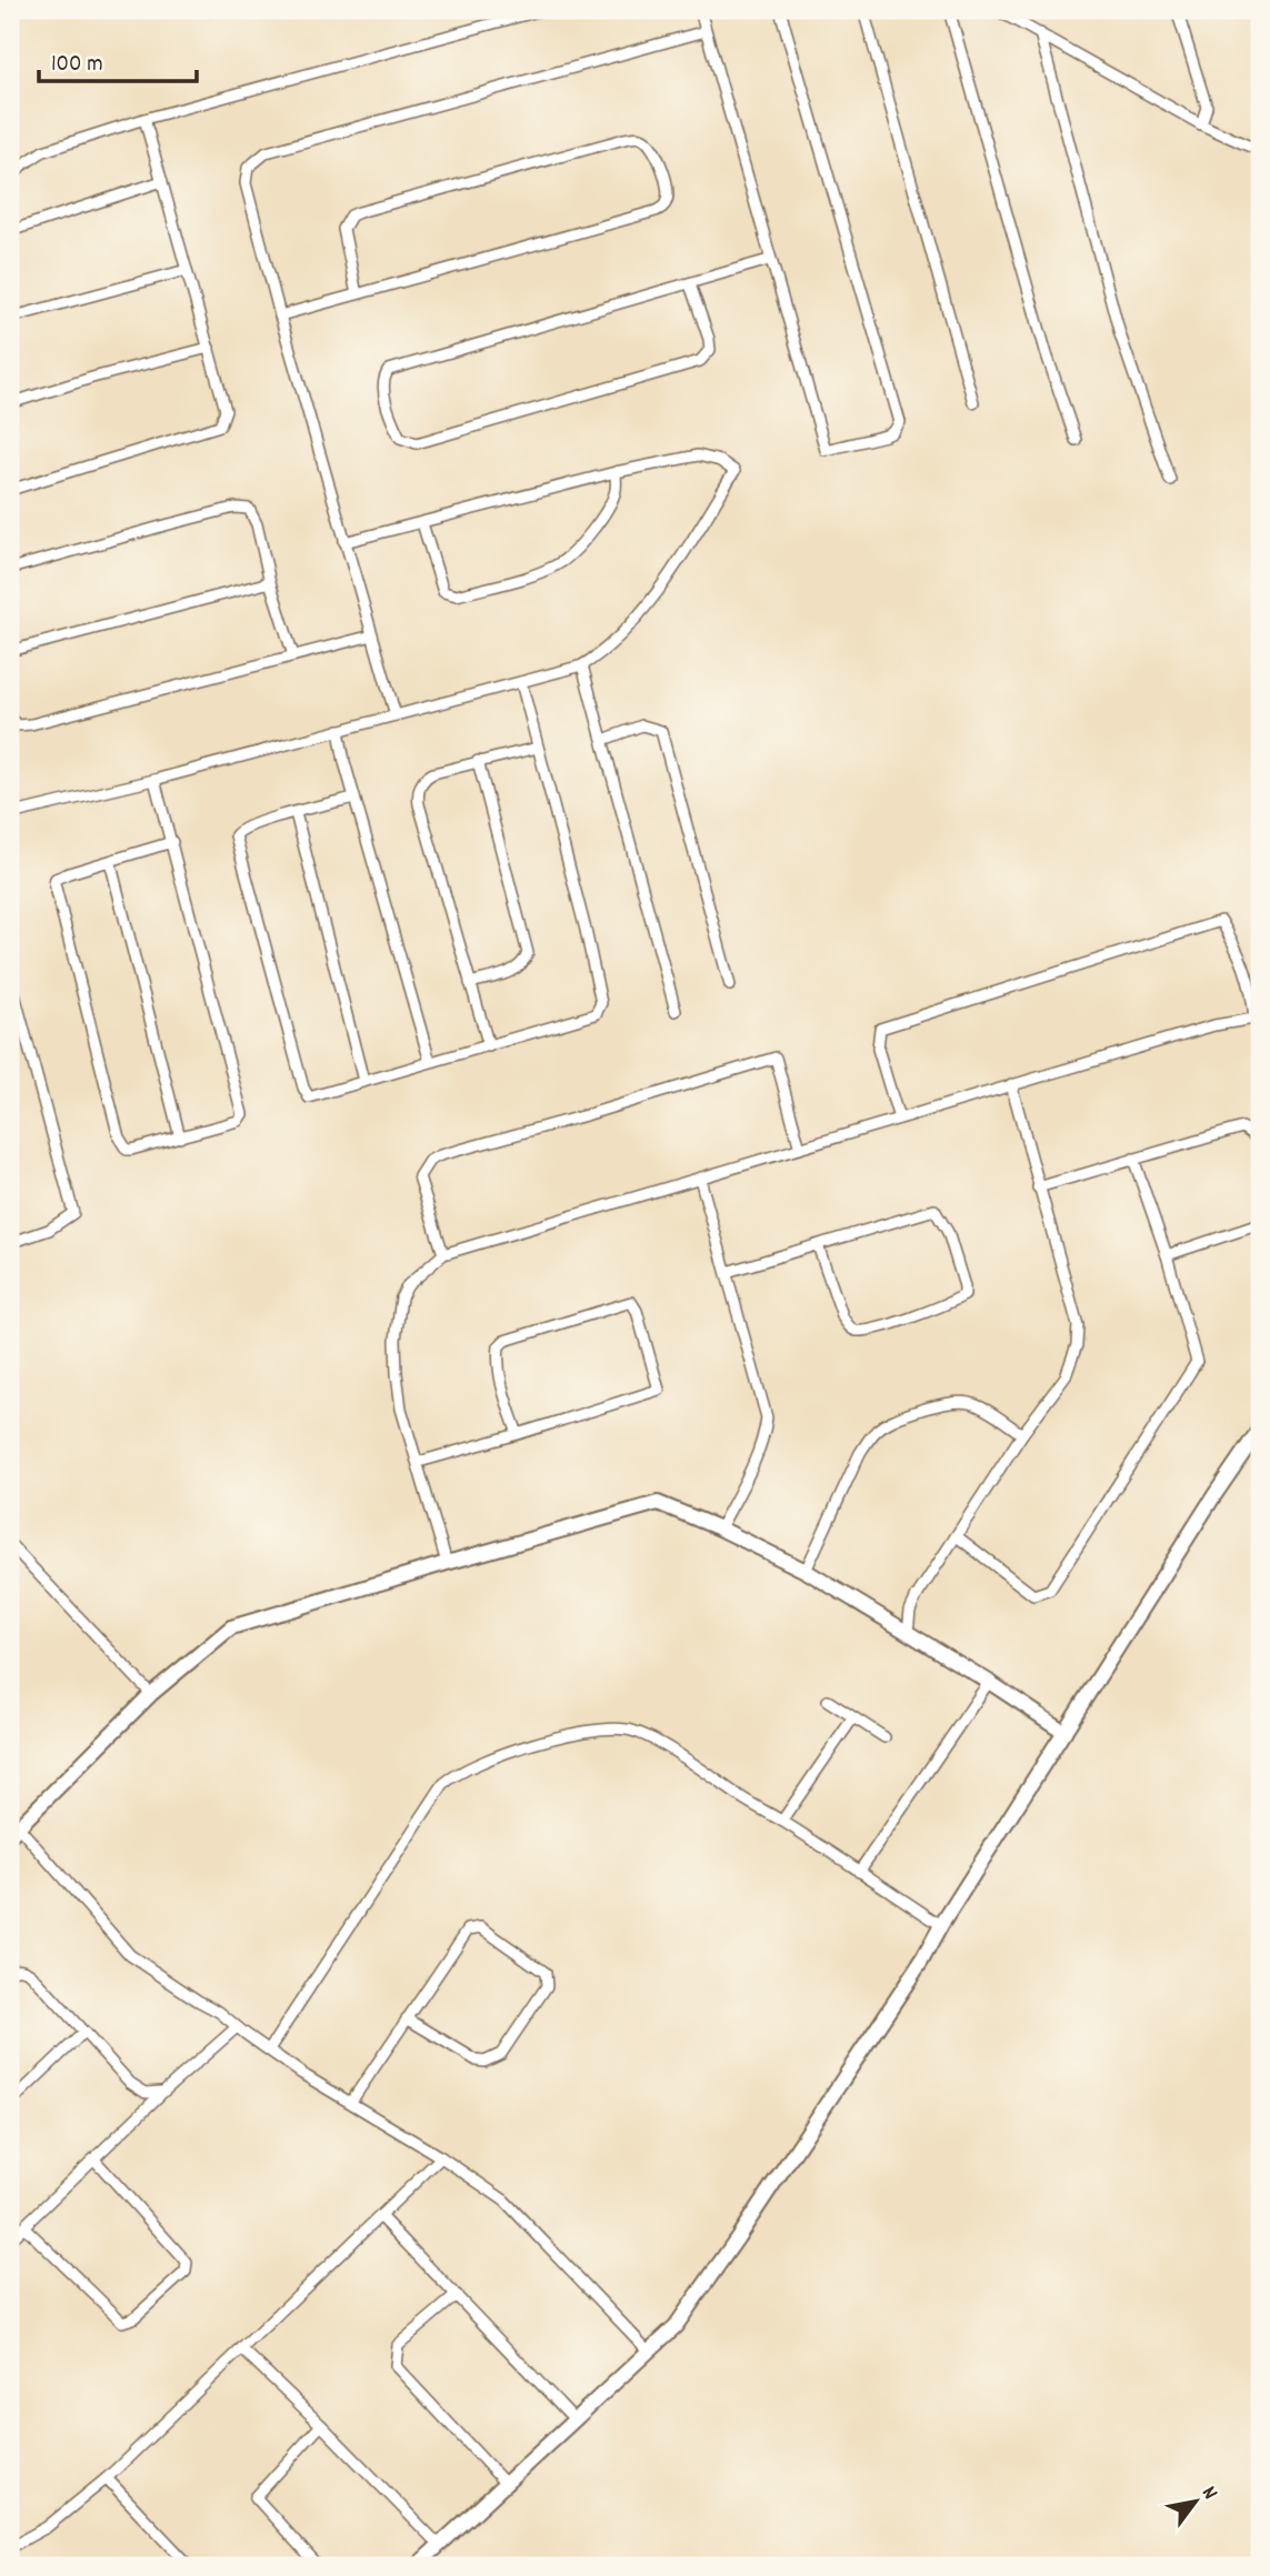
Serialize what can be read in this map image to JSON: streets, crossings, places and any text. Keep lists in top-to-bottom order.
{
  "scale_bar": "100 m",
  "north": "top right"
}
